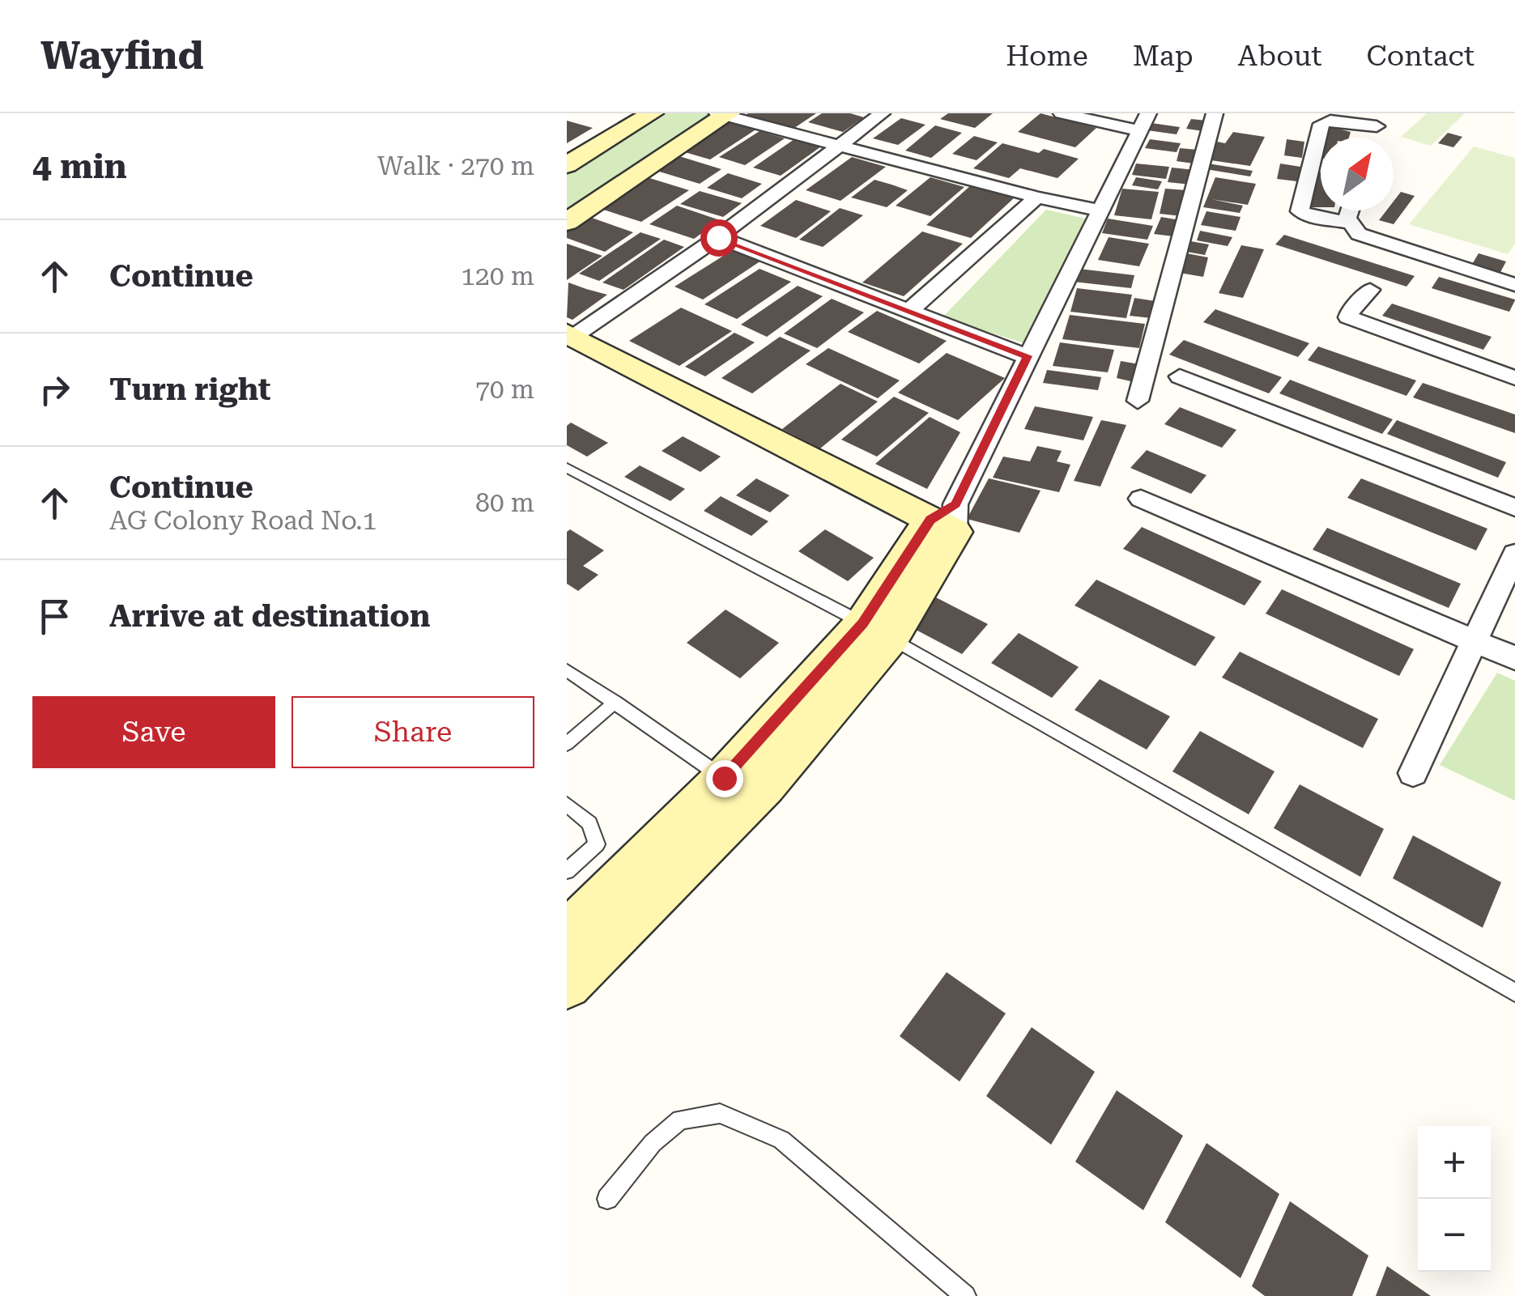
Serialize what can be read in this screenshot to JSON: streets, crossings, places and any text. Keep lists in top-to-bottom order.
{
  "north": "top right",
  "page": {
    "header": "Wayfind",
    "nav": [
      "Home",
      "Map",
      "About",
      "Contact"
    ],
    "heading": ["4 min", "Walk · 270 m"],
    "list": [
      ["Continue", "120 m"],
      ["Turn right", "70 m"],
      ["Continue", "AG Colony Road No.1", "80 m"],
      "Arrive at destination"
    ],
    "buttons": ["Save", "Share"],
    "map_buttons": ["+", "−"]
  }
}
